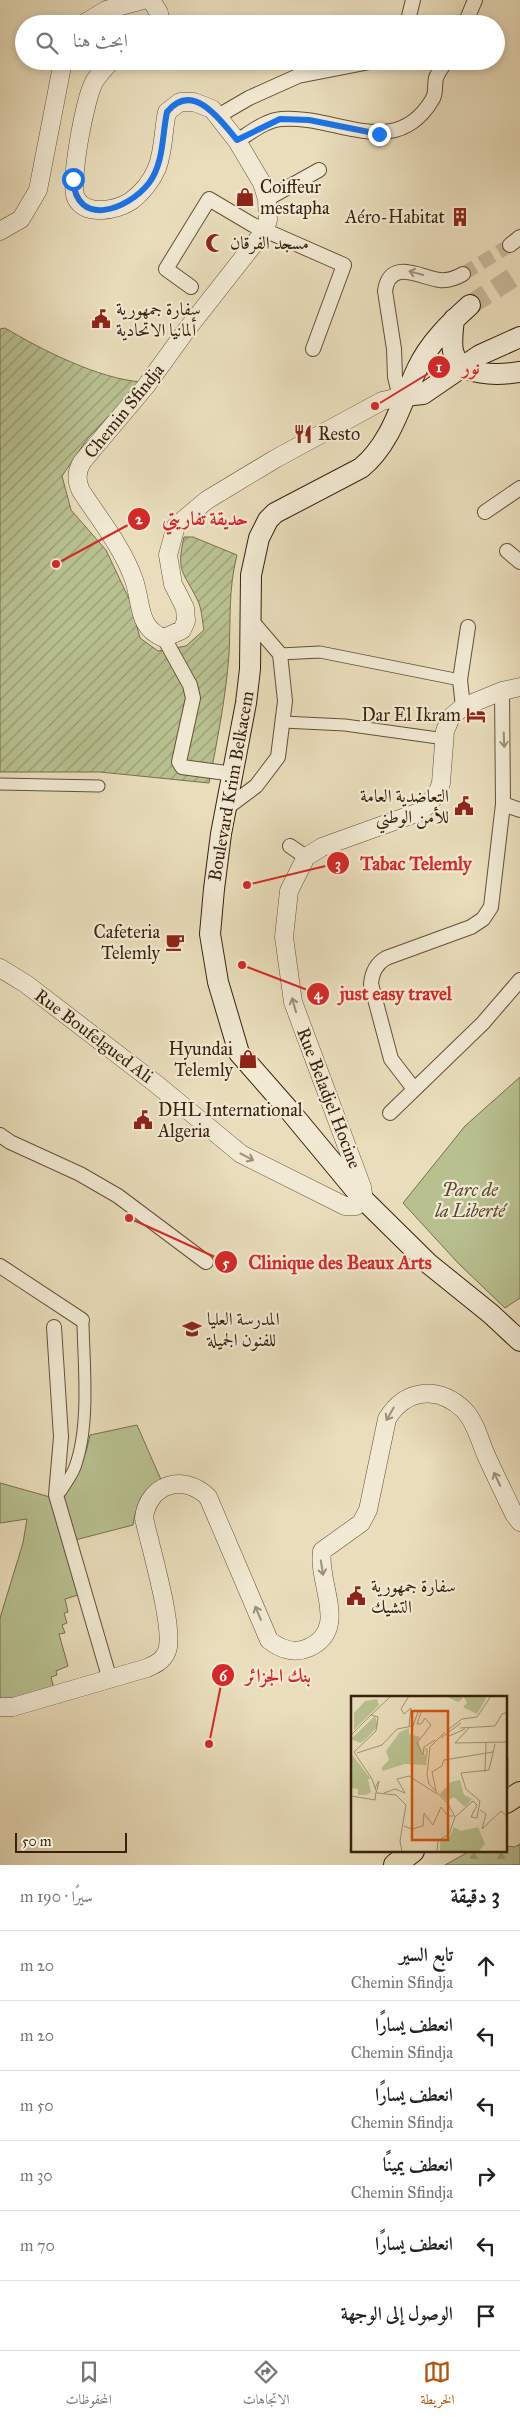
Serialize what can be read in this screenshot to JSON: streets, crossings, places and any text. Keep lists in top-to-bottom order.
{
  "streets": {
    "main road": ["Boulevard Krim Belkacem"],
    "street": ["Chemin Sfindja", "Rue Boufelgued Ali", "Rue Beladjel Hocine"]
  },
  "crossings": [
    ["Boulevard Krim Belkacem", "Rue Boufelgued Ali"],
    ["Boulevard Krim Belkacem", "Rue Beladjel Hocine"],
    ["Rue Boufelgued Ali", "Rue Beladjel Hocine"]
  ],
  "one_way": ["Rue Beladjel Hocine"],
  "parks": ["Parc de la Liberté"],
  "places": {
    "shop": ["Coiffeur mestapha", "Hyundai Telemly"],
    "building": ["Aéro-Habitat"],
    "mosque": ["مسجد الفرقان"],
    "public building": [
      "سفارة جمهورية ألمانيا الاتحادية",
      "التعاضدية العامة للأمن الوطني",
      "DHL International Algeria",
      "سفارة جمهورية التشيك"
    ],
    "other": [
      "نور",
      "حديقة تفاريتي",
      "Tabac Telemly",
      "just easy travel",
      "Clinique des Beaux Arts",
      "بنك الجزائر"
    ],
    "restaurant": ["Resto"],
    "hotel": ["Dar El Ikram"],
    "cafe": ["Cafeteria Telemly"],
    "school or university": ["المدرسة العليا للفنون الجميلة"]
  },
  "scale_bar": "50 m",
  "page": {
    "search": "ابحث هنا",
    "scale": "50 m",
    "heading": ["3 دقيقة", "سيرًا · 190 m"],
    "list": [
      ["تابع السير", "Chemin Sfindja", "20 m"],
      ["انعطف يسارًا", "Chemin Sfindja", "20 m"],
      ["انعطف يسارًا", "Chemin Sfindja", "50 m"],
      ["انعطف يمينًا", "Chemin Sfindja", "30 m"],
      ["انعطف يسارًا", "70 m"],
      "الوصول إلى الوجهة"
    ],
    "nav": ["الخريطة", "الاتجاهات", "المحفوظات"]
  }
}
